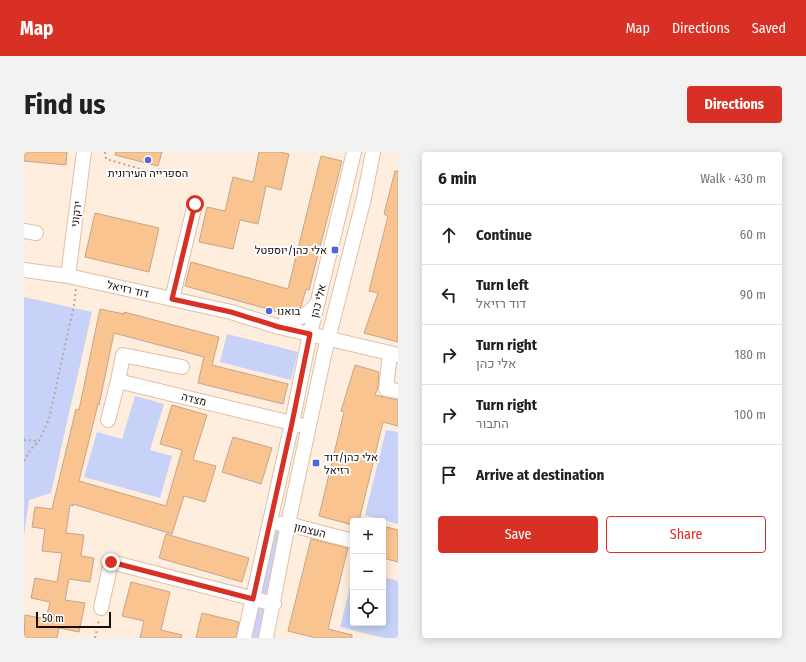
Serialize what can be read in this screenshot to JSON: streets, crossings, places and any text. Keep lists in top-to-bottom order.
{
  "streets": {
    "street": [
      "ירקוני",
      "דוד רזיאל",
      "אלי כהן",
      "מצדה",
      "העצמון"
    ]
  },
  "crossings": [
    ["ירקוני", "דוד רזיאל"],
    ["דוד רזיאל", "אלי כהן"],
    ["אלי כהן", "מצדה"],
    ["אלי כהן", "העצמון"]
  ],
  "places": {
    "other": ["הספרייה העירונית", "בואנו"],
    "transit": ["אלי כהן/יוספטל", "אלי כהן/דוד רזיאל"]
  },
  "scale_bar": "50 m",
  "page": {
    "header": "Map",
    "nav": ["Map", "Directions", "Saved"],
    "buttons": [
      "Directions",
      ["Save", "Share"]
    ],
    "title": "Find us",
    "heading": ["6 min", "Walk · 430 m"],
    "list": [
      ["Continue", "60 m"],
      ["Turn left", "דוד רזיאל", "90 m"],
      ["Turn right", "אלי כהן", "180 m"],
      ["Turn right", "התבור", "100 m"],
      "Arrive at destination"
    ],
    "map_buttons": ["+", "−"],
    "scale": "50 m"
  }
}
